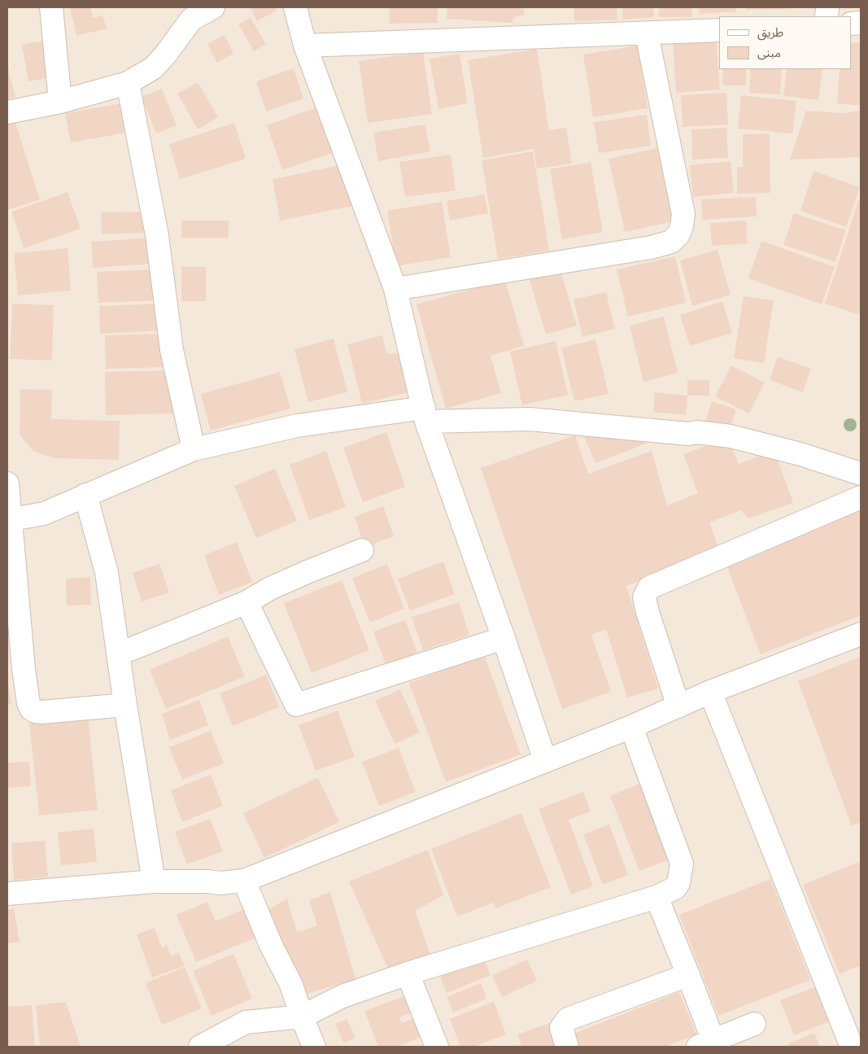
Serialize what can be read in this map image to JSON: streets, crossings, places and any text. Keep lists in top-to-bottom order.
{
  "legend": ["طريق", "مبنى"]
}
